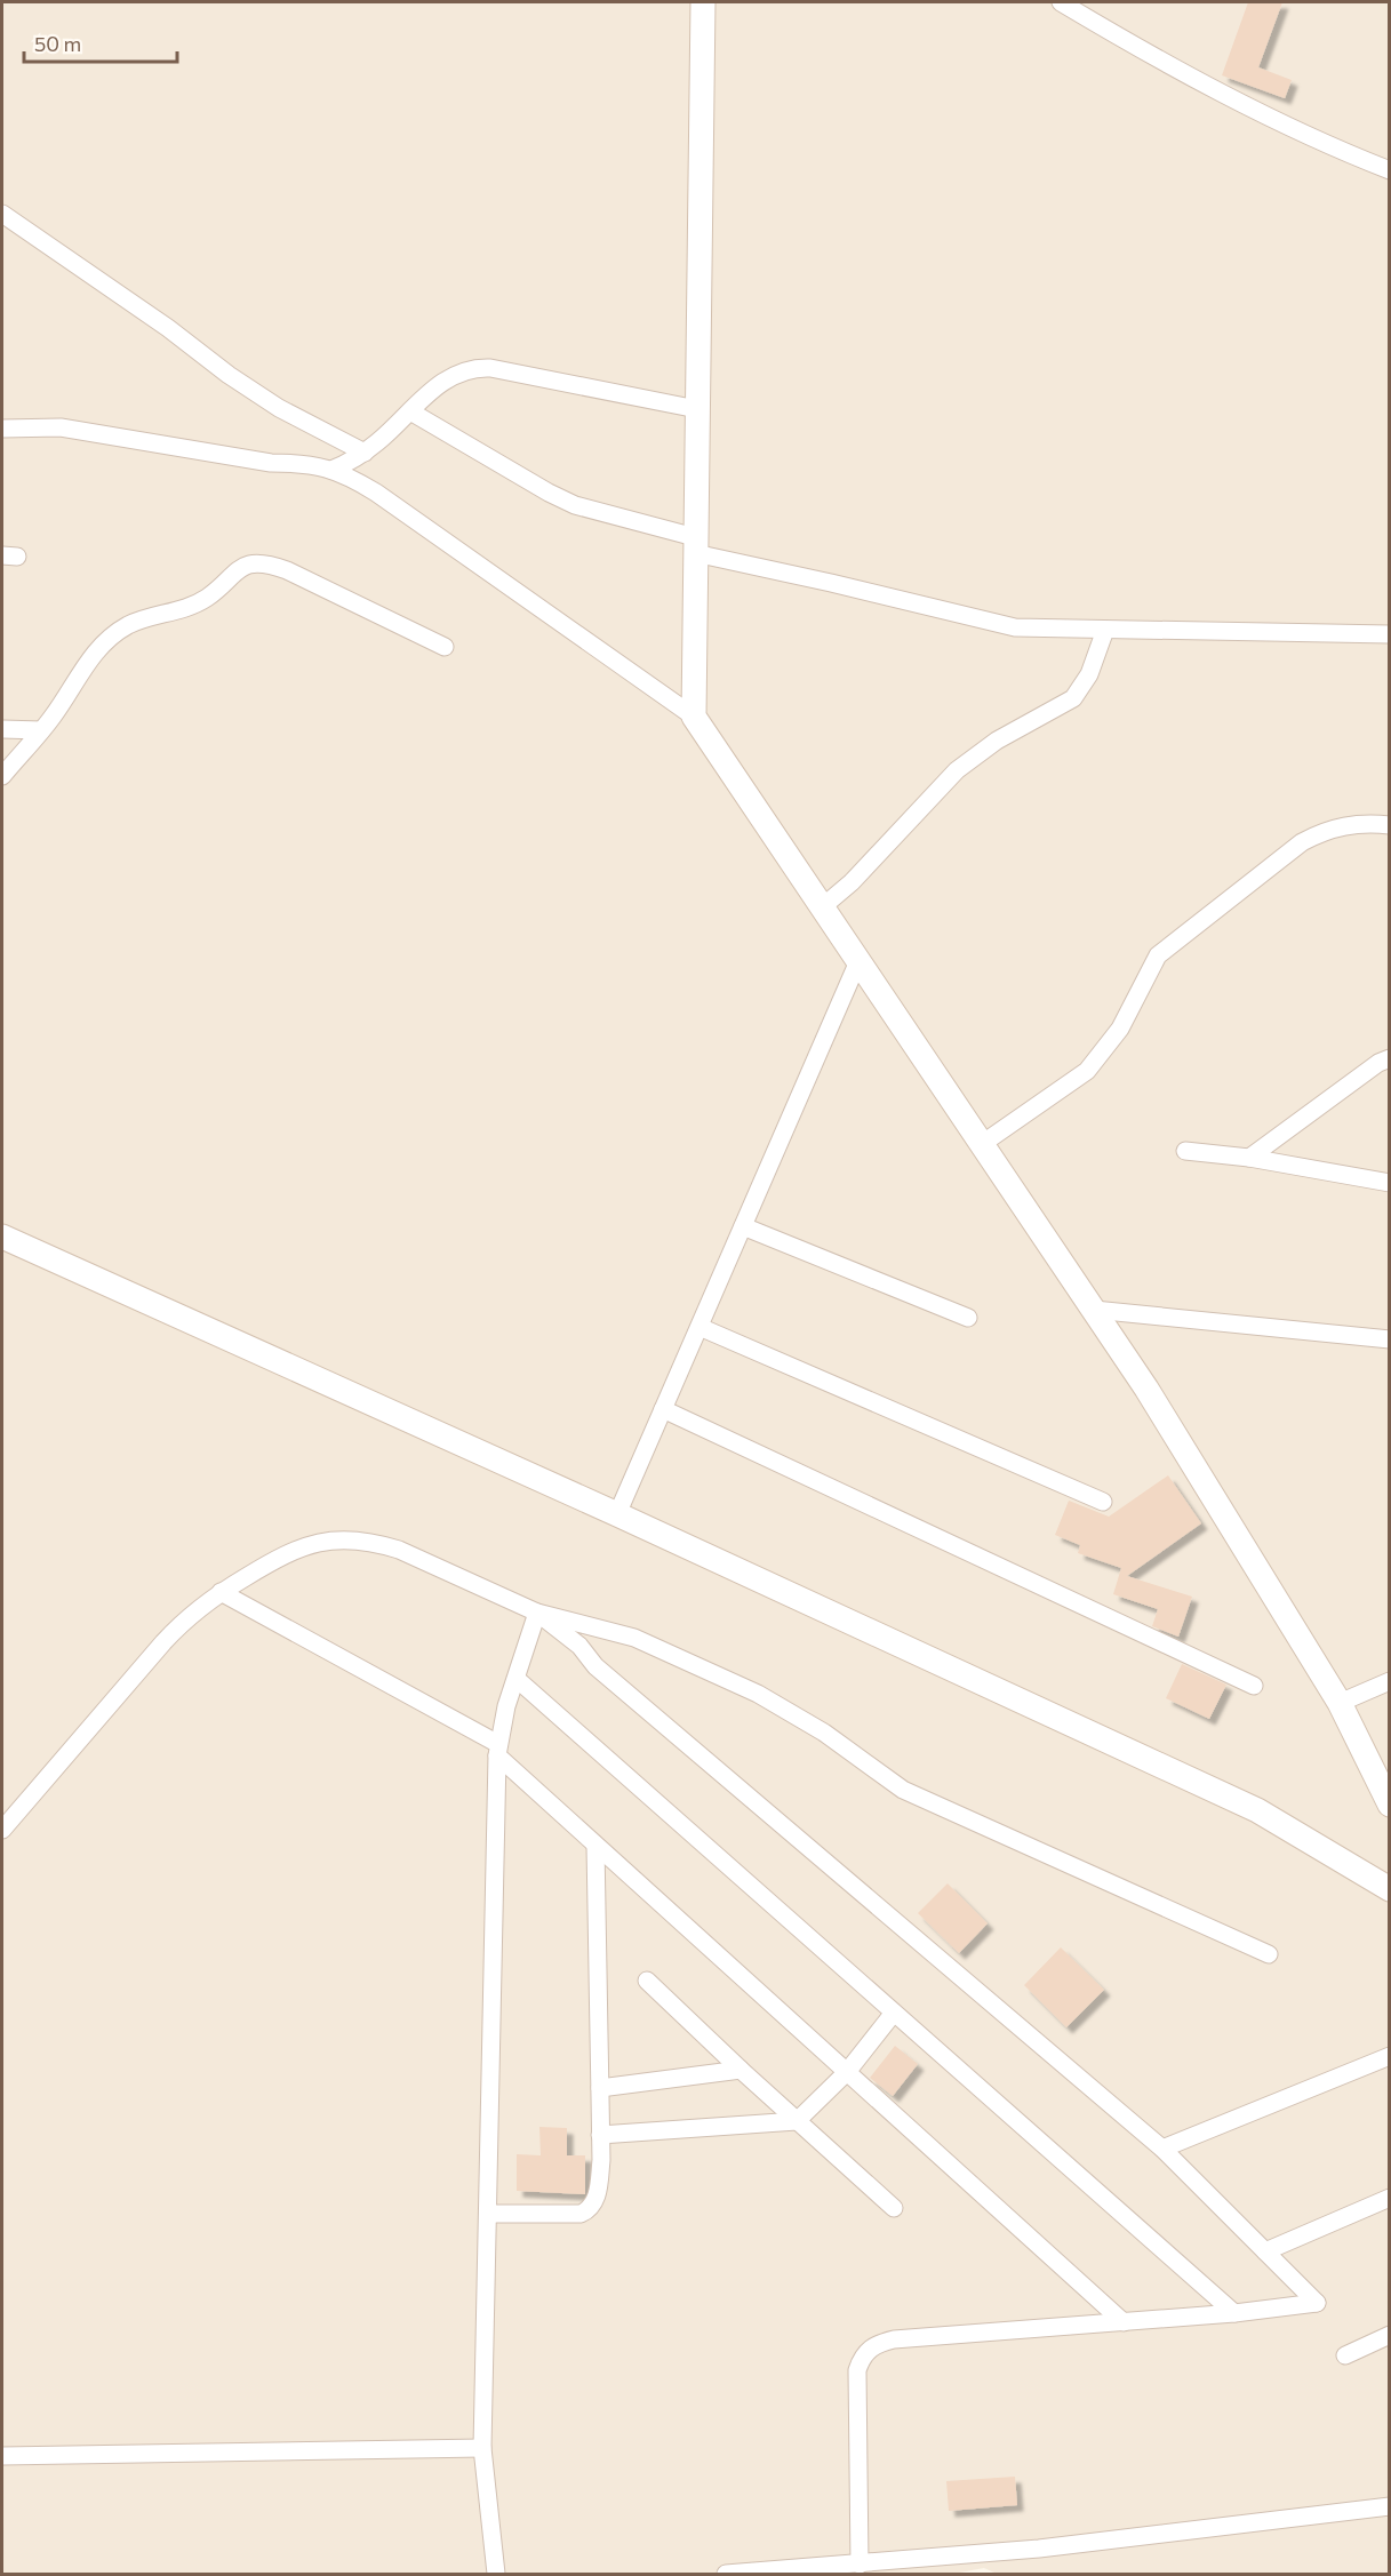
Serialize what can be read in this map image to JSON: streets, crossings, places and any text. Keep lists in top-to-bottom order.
{
  "scale_bar": "50 m"
}
